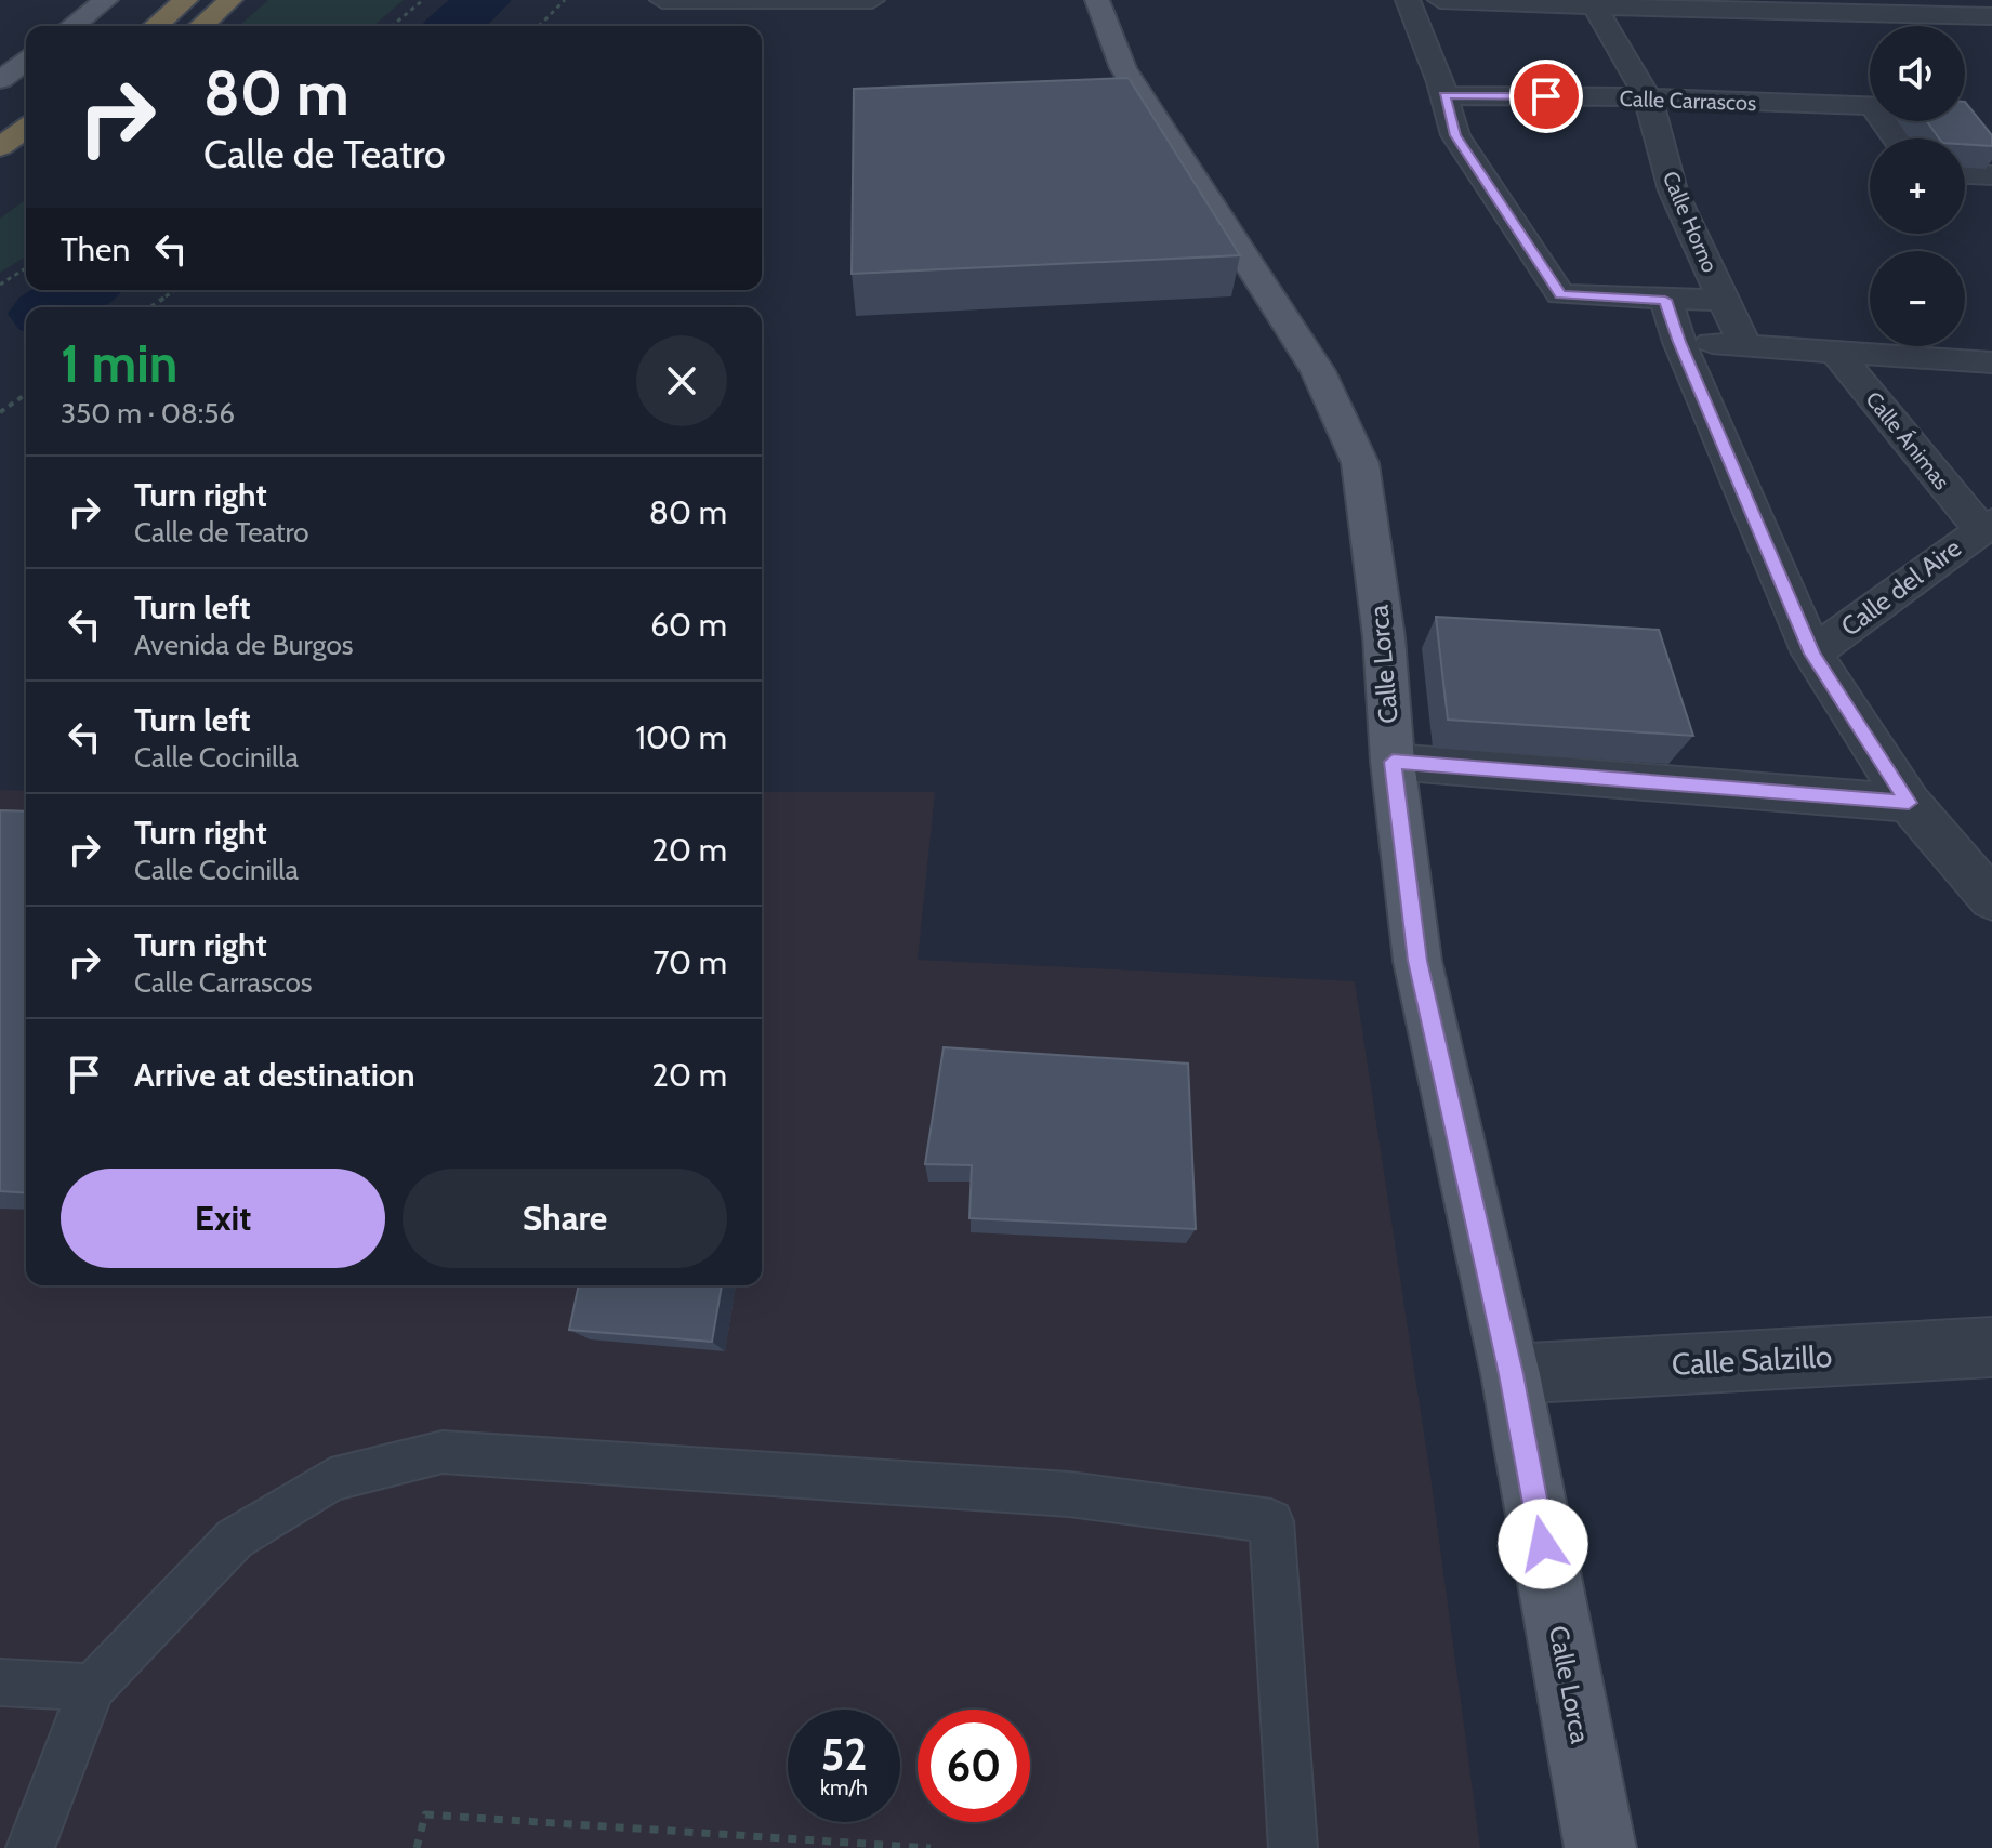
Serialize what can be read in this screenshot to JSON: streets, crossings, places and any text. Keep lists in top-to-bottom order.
{
  "streets": {
    "main road": ["Calle Lorca"],
    "street": [
      "Calle Carrascos",
      "Calle Horno",
      "Calle Ánimas",
      "Calle del Aire",
      "Calle Salzillo"
    ]
  },
  "crossings": [
    ["Calle Carrascos", "Calle Horno"],
    ["Calle Ánimas", "Calle del Aire"],
    ["Calle Lorca", "Calle Salzillo"]
  ],
  "page": {
    "map_buttons": ["+", "−"],
    "turn": ["80 m", "Calle de Teatro"],
    "then": "Then",
    "heading": ["1 min", "350 m · 08:56"],
    "list": [
      {
        "name": "Turn right",
        "note": "Calle de Teatro",
        "value": "80 m"
      },
      {
        "name": "Turn left",
        "note": "Avenida de Burgos",
        "value": "60 m"
      },
      {
        "name": "Turn left",
        "note": "Calle Cocinilla",
        "value": "100 m"
      },
      {
        "name": "Turn right",
        "note": "Calle Cocinilla",
        "value": "20 m"
      },
      {
        "name": "Turn right",
        "note": "Calle Carrascos",
        "value": "70 m"
      },
      {
        "name": "Arrive at destination",
        "value": "20 m"
      }
    ],
    "buttons": ["Exit", "Share"],
    "speed": "52 km/h",
    "limit": "60"
  }
}
